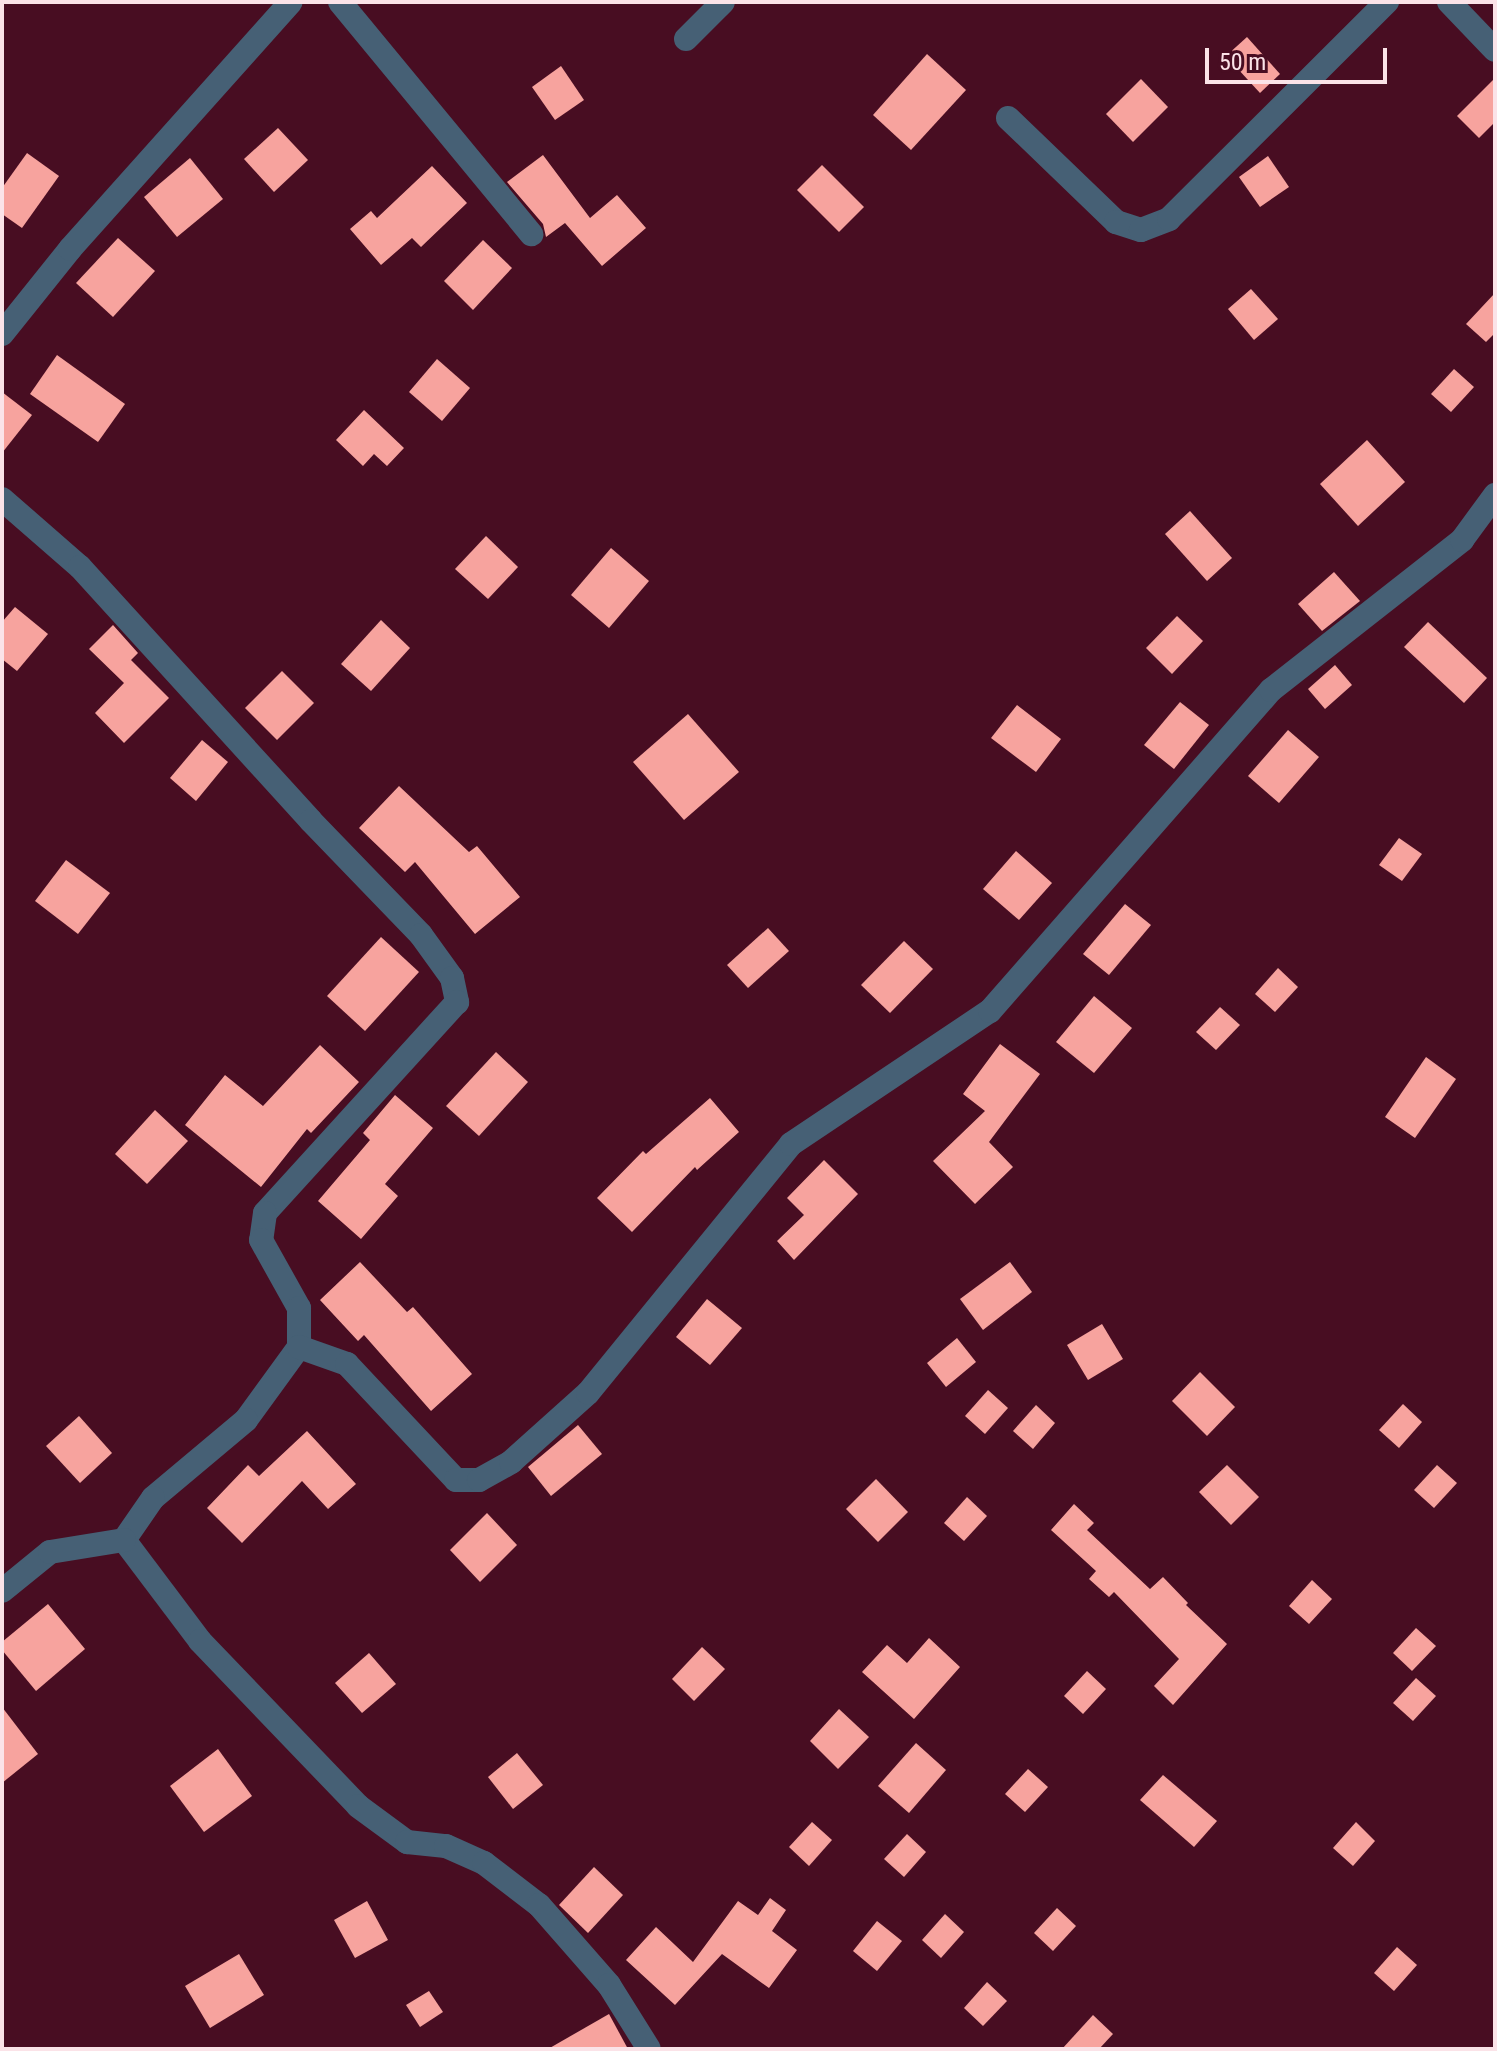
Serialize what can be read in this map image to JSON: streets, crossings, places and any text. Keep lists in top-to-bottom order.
{
  "scale_bar": "50 m"
}
